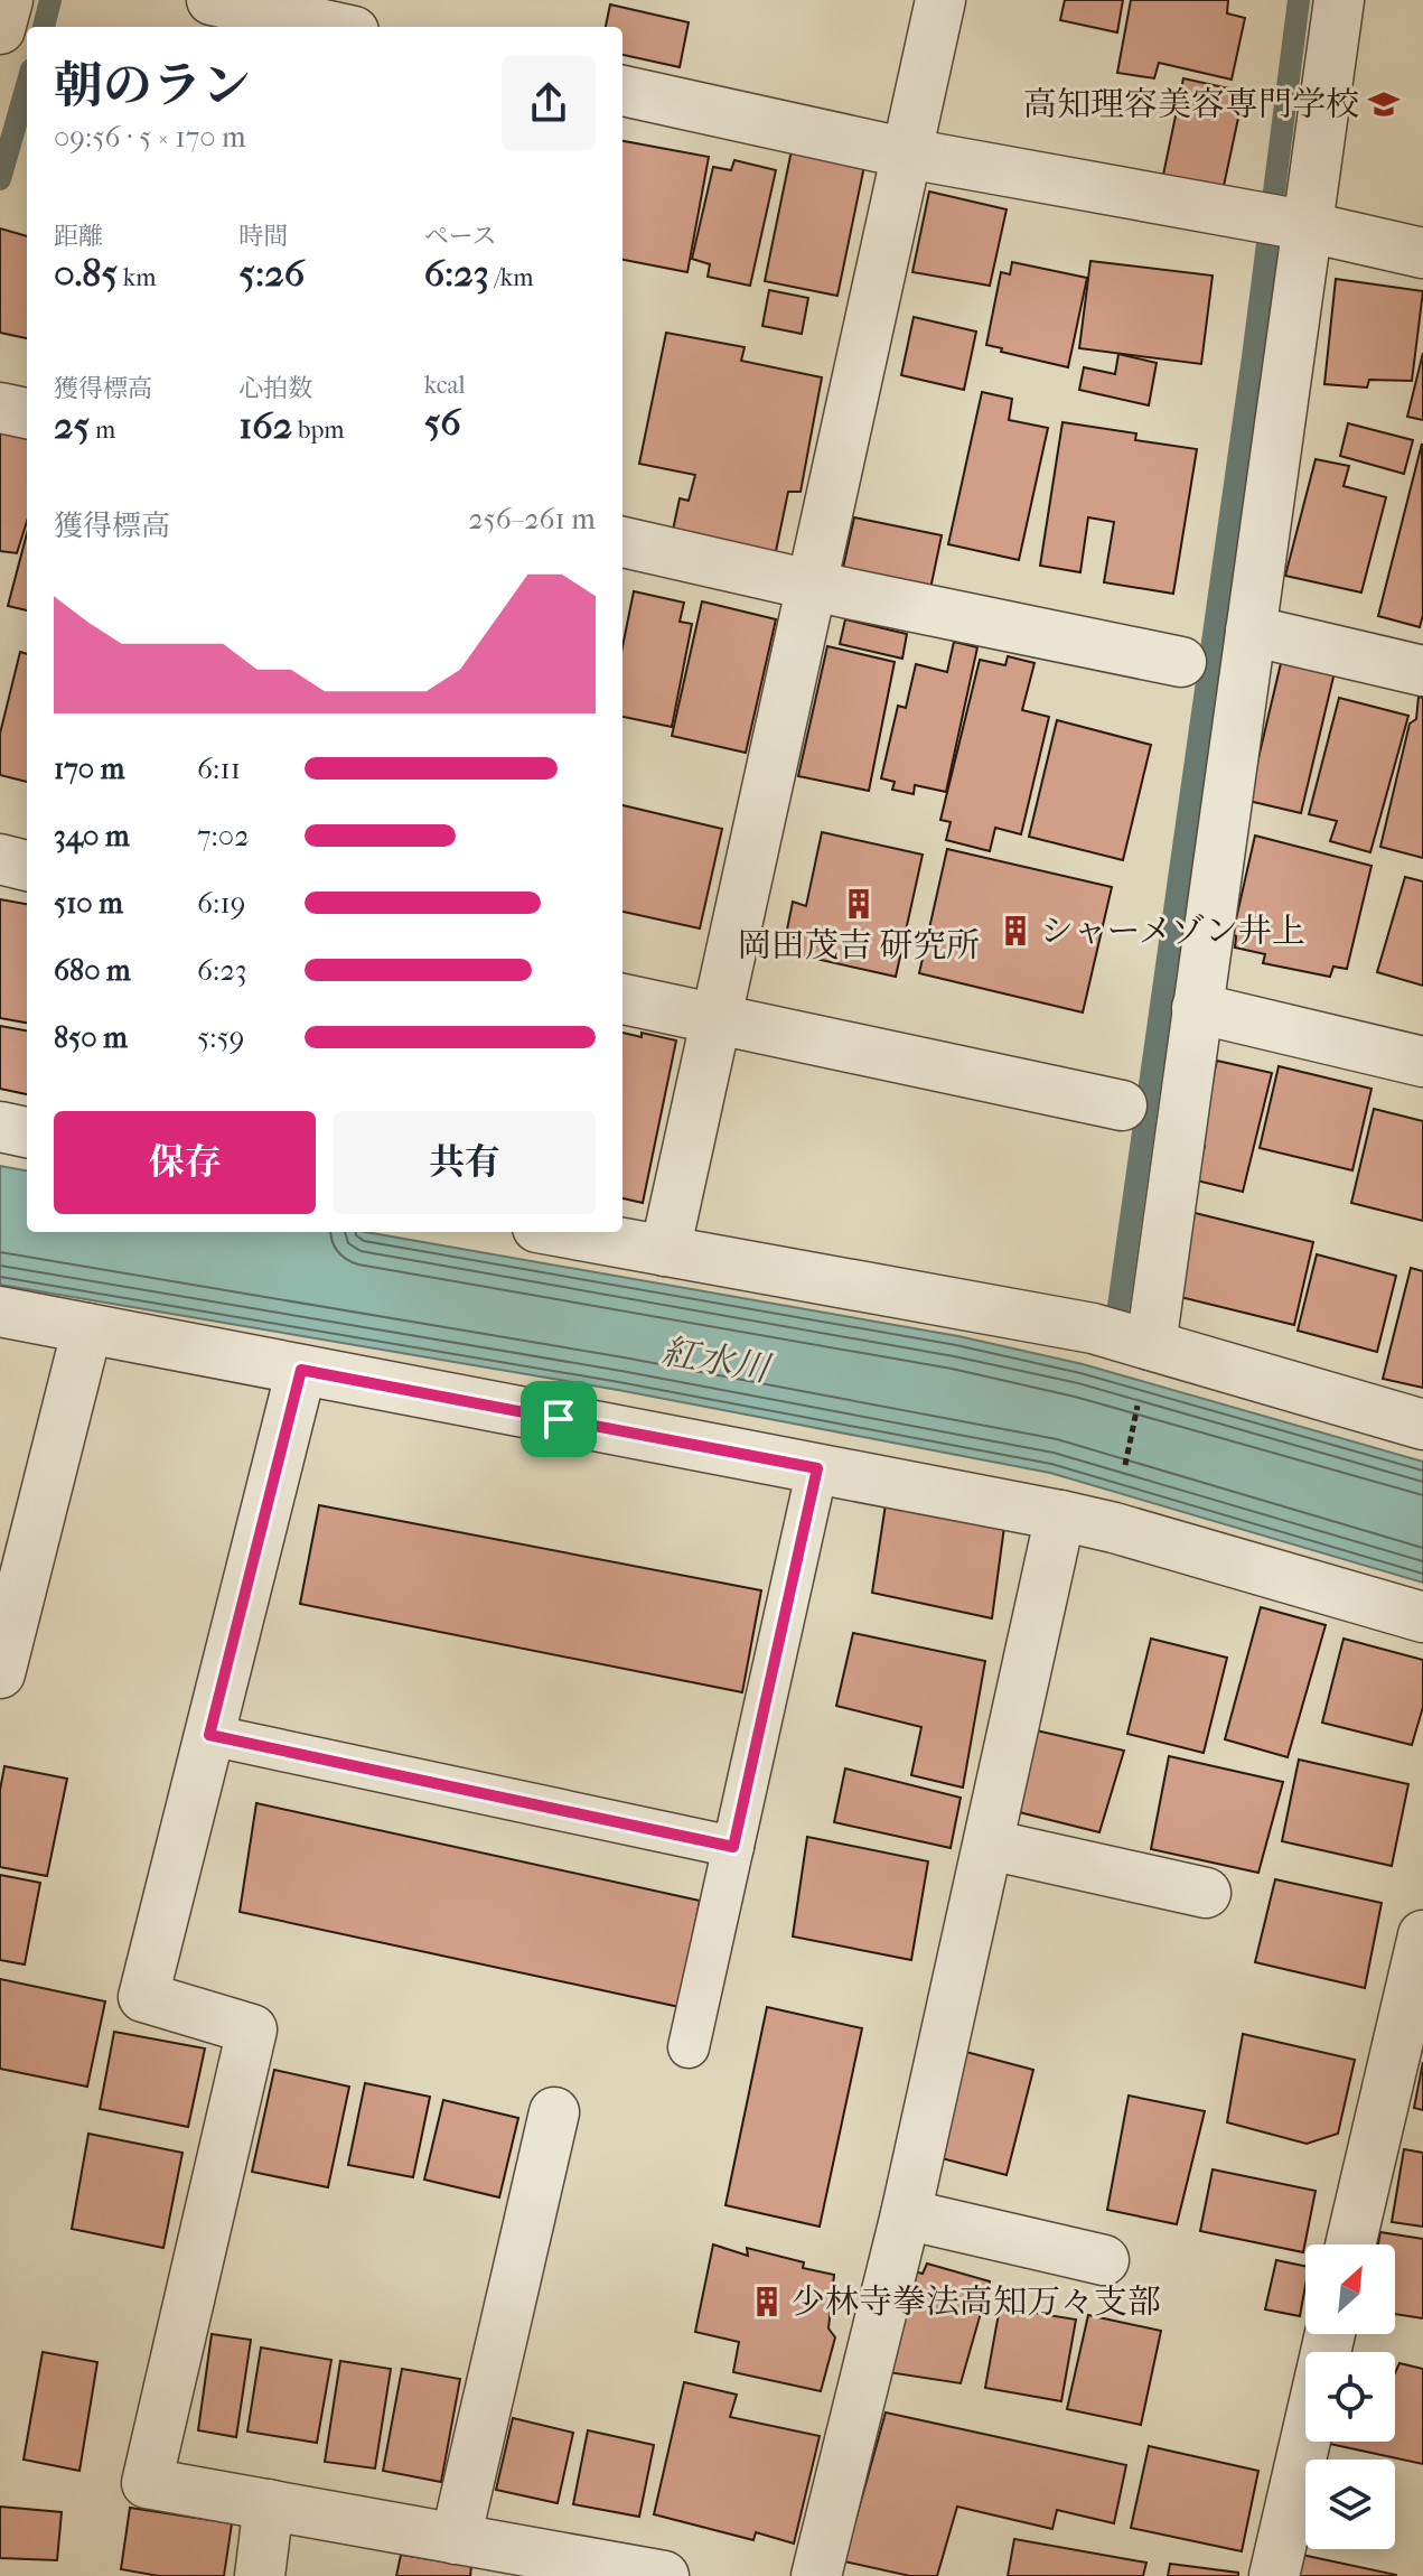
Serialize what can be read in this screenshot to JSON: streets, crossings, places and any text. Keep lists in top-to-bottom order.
{
  "water": ["紅水川"],
  "places": {
    "school or university": ["高知理容美容専門学校"],
    "building": ["岡田茂吉 研究所", "シャーメゾン井上", "少林寺拳法高知万々支部"]
  },
  "north": "top right",
  "page": {
    "heading": ["朝のラン", "09:56 · 5 × 170 m"],
    "stats": [
      ["距離", "0.85 km"],
      ["時間", "5:26"],
      ["ペース", "6:23 /km"],
      ["獲得標高", "25 m"],
      ["心拍数", "162 bpm"],
      ["kcal", "56"]
    ],
    "chart": ["獲得標高", "256–261 m"],
    "list": [
      {
        "name": "170 m",
        "note": "6:11"
      },
      {
        "name": "340 m",
        "note": "7:02"
      },
      {
        "name": "510 m",
        "note": "6:19"
      },
      {
        "name": "680 m",
        "note": "6:23"
      },
      {
        "name": "850 m",
        "note": "5:59"
      }
    ],
    "buttons": ["保存", "共有"]
  }
}
